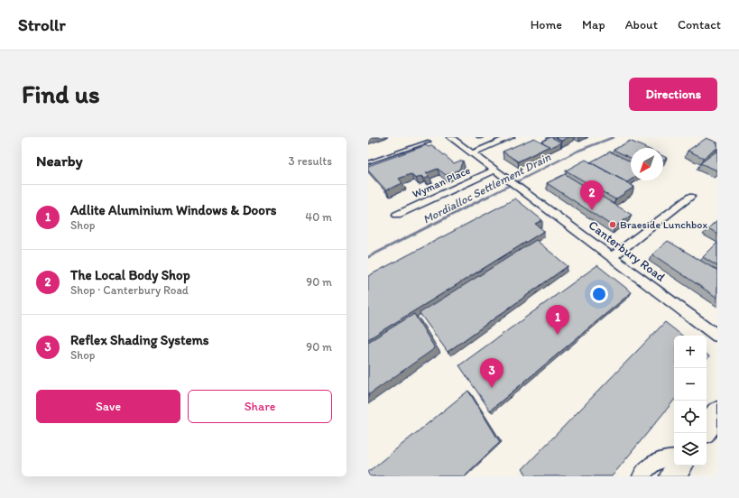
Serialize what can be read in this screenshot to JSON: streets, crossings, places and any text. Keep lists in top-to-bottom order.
{
  "streets": {
    "street": ["Wyman Place", "Canterbury Road"]
  },
  "crossings": [
    ["Wyman Place", "Canterbury Road"]
  ],
  "water": ["Mordialloc Settlement Drain"],
  "places": ["Braeside Lunchbox"],
  "north": "bottom left",
  "page": {
    "header": "Strollr",
    "nav": [
      "Home",
      "Map",
      "About",
      "Contact"
    ],
    "buttons": [
      "Directions",
      ["Save", "Share"]
    ],
    "title": "Find us",
    "heading": ["Nearby", "3 results"],
    "pins": ["2", "1", "3"],
    "list": [
      {
        "mark": "1",
        "name": "Adlite Aluminium Windows & Doors",
        "note": "Shop",
        "value": "40 m"
      },
      {
        "mark": "2",
        "name": "The Local Body Shop",
        "note": "Shop · Canterbury Road",
        "value": "90 m"
      },
      {
        "mark": "3",
        "name": "Reflex Shading Systems",
        "note": "Shop",
        "value": "90 m"
      }
    ],
    "map_buttons": ["+", "−"]
  }
}
